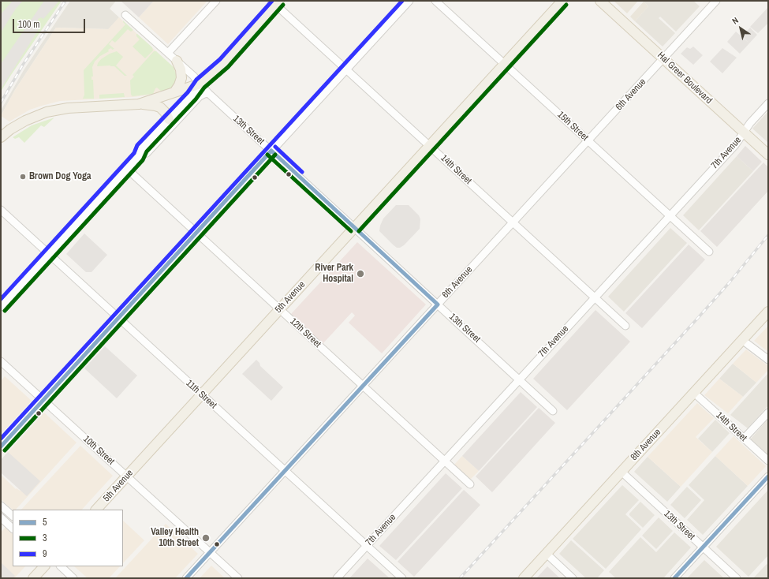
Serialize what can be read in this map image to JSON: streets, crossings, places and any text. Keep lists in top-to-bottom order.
{
  "streets": {
    "main road": ["Hal Greer Boulevard", "5th Avenue", "8th Avenue"],
    "street": [
      "6th Avenue",
      "15th Street",
      "13th Street",
      "7th Avenue",
      "14th Street",
      "12th Street",
      "11th Street",
      "10th Street"
    ]
  },
  "crossings": [
    ["Hal Greer Boulevard", "6th Avenue"],
    ["Hal Greer Boulevard", "7th Avenue"],
    ["6th Avenue", "15th Street"],
    ["6th Avenue", "13th Street"],
    ["6th Avenue", "14th Street"],
    ["6th Avenue", "12th Street"],
    ["6th Avenue", "11th Street"],
    ["6th Avenue", "10th Street"],
    ["15th Street", "7th Avenue"],
    ["15th Street", "5th Avenue"],
    ["13th Street", "7th Avenue"],
    ["13th Street", "5th Avenue"],
    ["13th Street", "8th Avenue"],
    ["7th Avenue", "14th Street"],
    ["7th Avenue", "12th Street"],
    ["7th Avenue", "11th Street"],
    ["14th Street", "5th Avenue"],
    ["14th Street", "8th Avenue"],
    ["5th Avenue", "12th Street"],
    ["5th Avenue", "11th Street"],
    ["5th Avenue", "10th Street"]
  ],
  "places": ["Brown Dog Yoga", "River Park Hospital", "Valley Health 10th Street"],
  "lines": ["transit line 9", "transit line 3", "transit line 5"],
  "legend": ["5", "3", "9"],
  "scale_bar": "100 m",
  "north": "top left"
}
